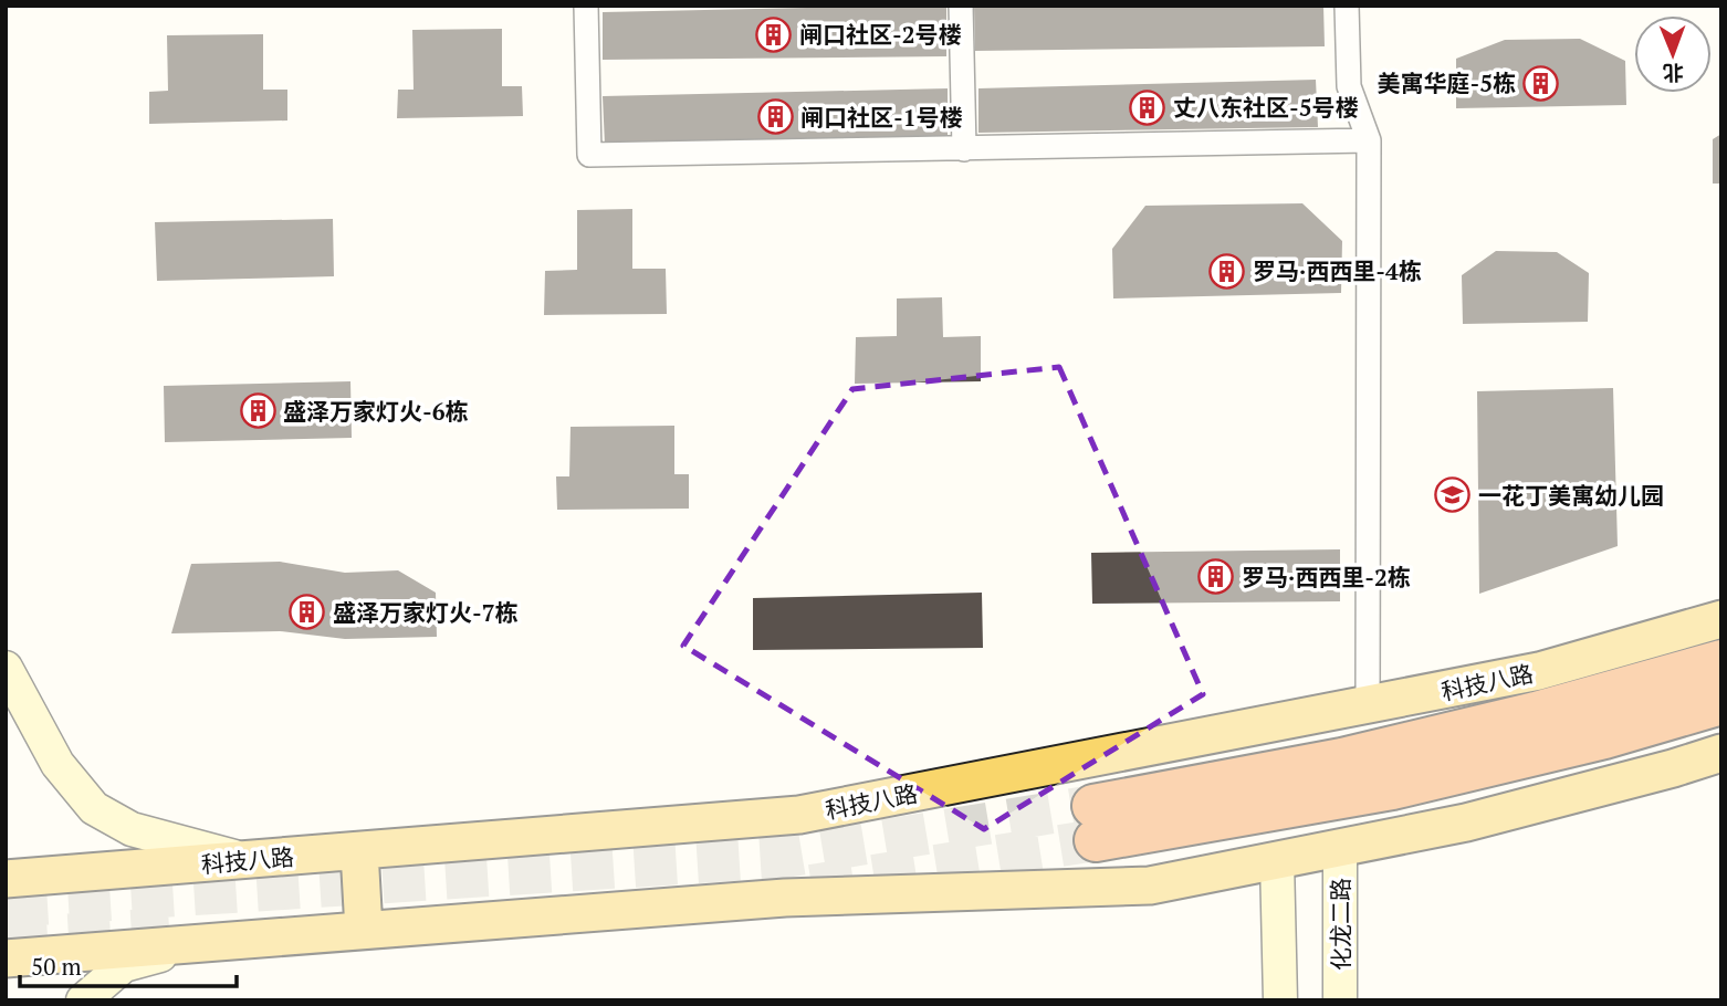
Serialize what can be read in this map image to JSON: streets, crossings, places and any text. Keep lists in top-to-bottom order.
{
  "streets": {
    "highway": ["科技八路"],
    "main road": ["化龙二路"]
  },
  "places": {
    "building": [
      "闸口社区-2号楼",
      "美寓华庭-5栋",
      "丈八东社区-5号楼",
      "闸口社区-1号楼",
      "罗马·西西里-4栋",
      "盛泽万家灯火-6栋",
      "罗马·西西里-2栋",
      "盛泽万家灯火-7栋"
    ],
    "school or university": ["一花丁美寓幼儿园"]
  },
  "scale_bar": "50 m",
  "north": "bottom"
}
